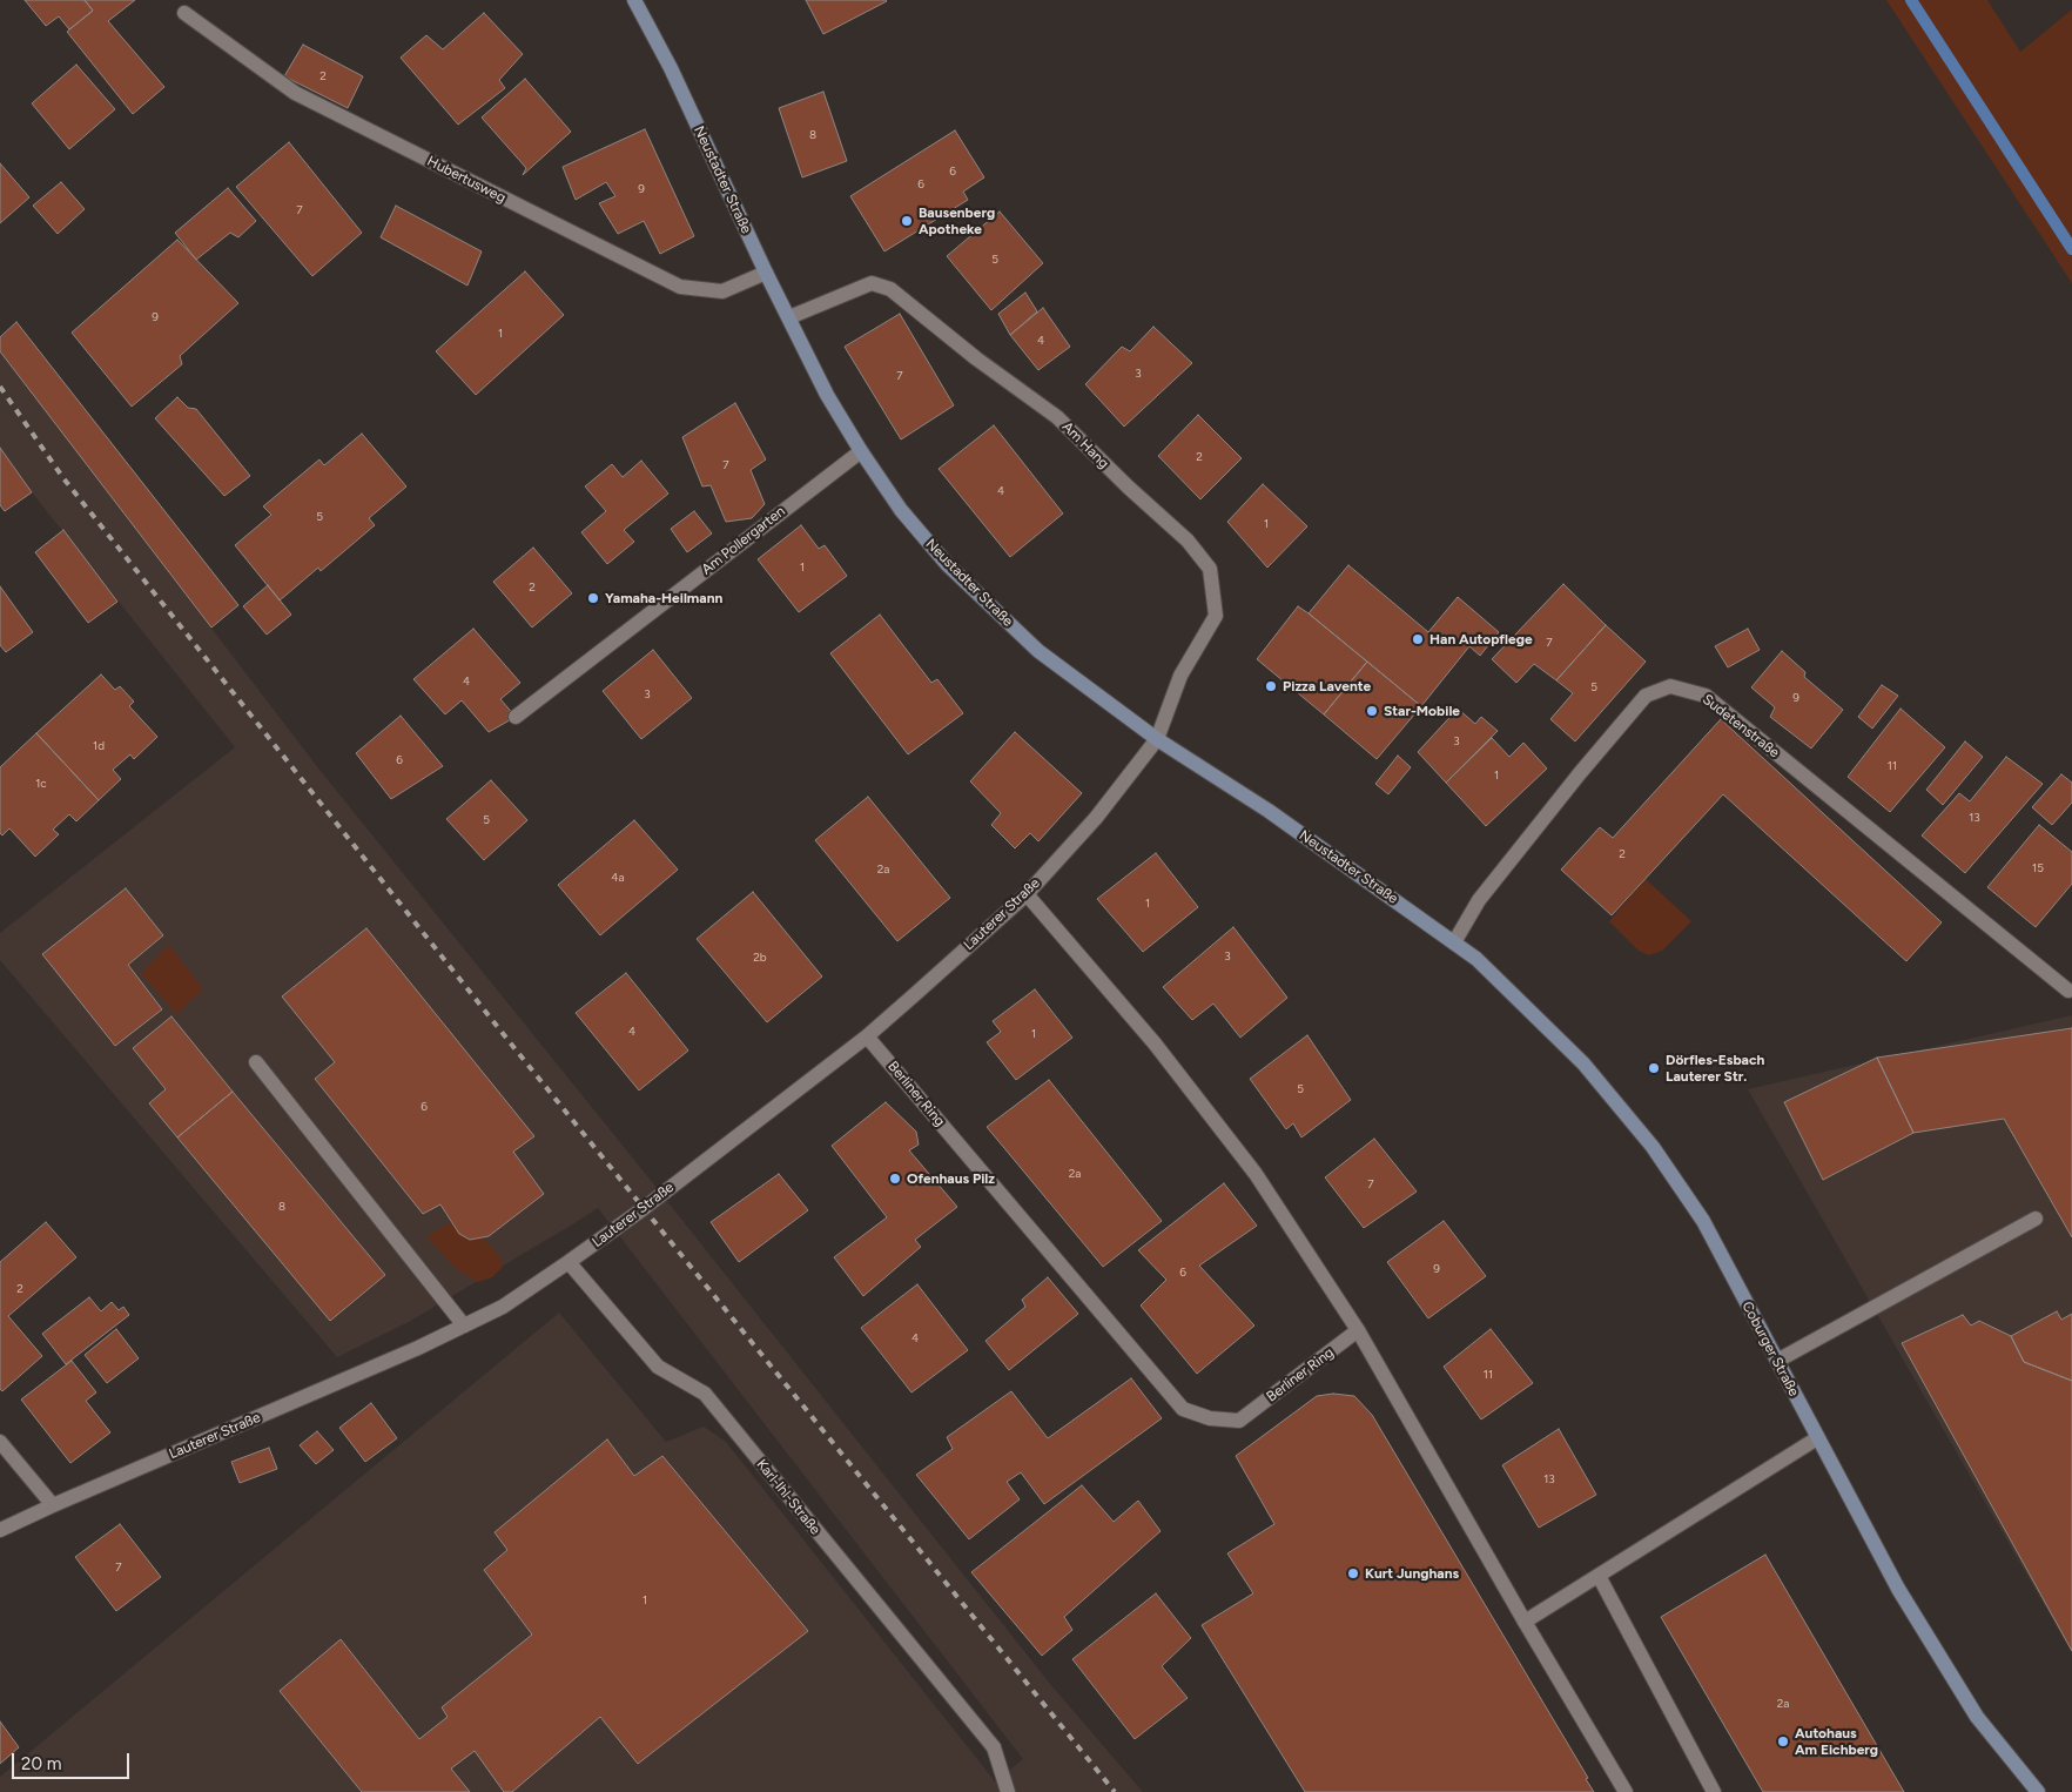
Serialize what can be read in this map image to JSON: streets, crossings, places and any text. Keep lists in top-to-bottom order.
{
  "streets": {
    "street": [
      "Hubertusweg",
      "Neustadter Straße",
      "Am Hang",
      "Am Pollergarten",
      "Sudetenstraße",
      "Lauterer Straße",
      "Berliner Ring",
      "Coburger Straße",
      "Karl-Ihl-Straße"
    ]
  },
  "crossings": [
    ["Hubertusweg", "Neustadter Straße"],
    ["Neustadter Straße", "Am Hang"],
    ["Neustadter Straße", "Am Pollergarten"],
    ["Neustadter Straße", "Sudetenstraße"],
    ["Neustadter Straße", "Lauterer Straße"],
    ["Neustadter Straße", "Coburger Straße"],
    ["Am Hang", "Lauterer Straße"],
    ["Sudetenstraße", "Coburger Straße"],
    ["Lauterer Straße", "Berliner Ring"],
    ["Lauterer Straße", "Karl-Ihl-Straße"]
  ],
  "places": [
    "Bausenberg Apotheke",
    "Yamaha-Heilmann",
    "Han Autopflege",
    "Pizza Lavente",
    "Star-Mobile",
    "Dörfles-Esbach Lauterer Str.",
    "Ofenhaus Pilz",
    "Kurt Junghans",
    "Autohaus Am Eichberg"
  ],
  "house_numbers": [
    "2",
    "8",
    "6",
    "6",
    "9",
    "7",
    "5",
    "9",
    "1",
    "4",
    "3",
    "7",
    "2",
    "7",
    "4",
    "5",
    "1",
    "1",
    "2",
    "7",
    "4",
    "5",
    "3",
    "9",
    "3",
    "1d",
    "6",
    "11",
    "1",
    "1c",
    "13",
    "5",
    "2",
    "15",
    "2a",
    "4a",
    "1",
    "3",
    "2b",
    "4",
    "1",
    "5",
    "6",
    "2a",
    "7",
    "8",
    "9",
    "6",
    "2",
    "4",
    "11",
    "13",
    "7",
    "1",
    "2a"
  ],
  "scale_bar": "20 m"
}
